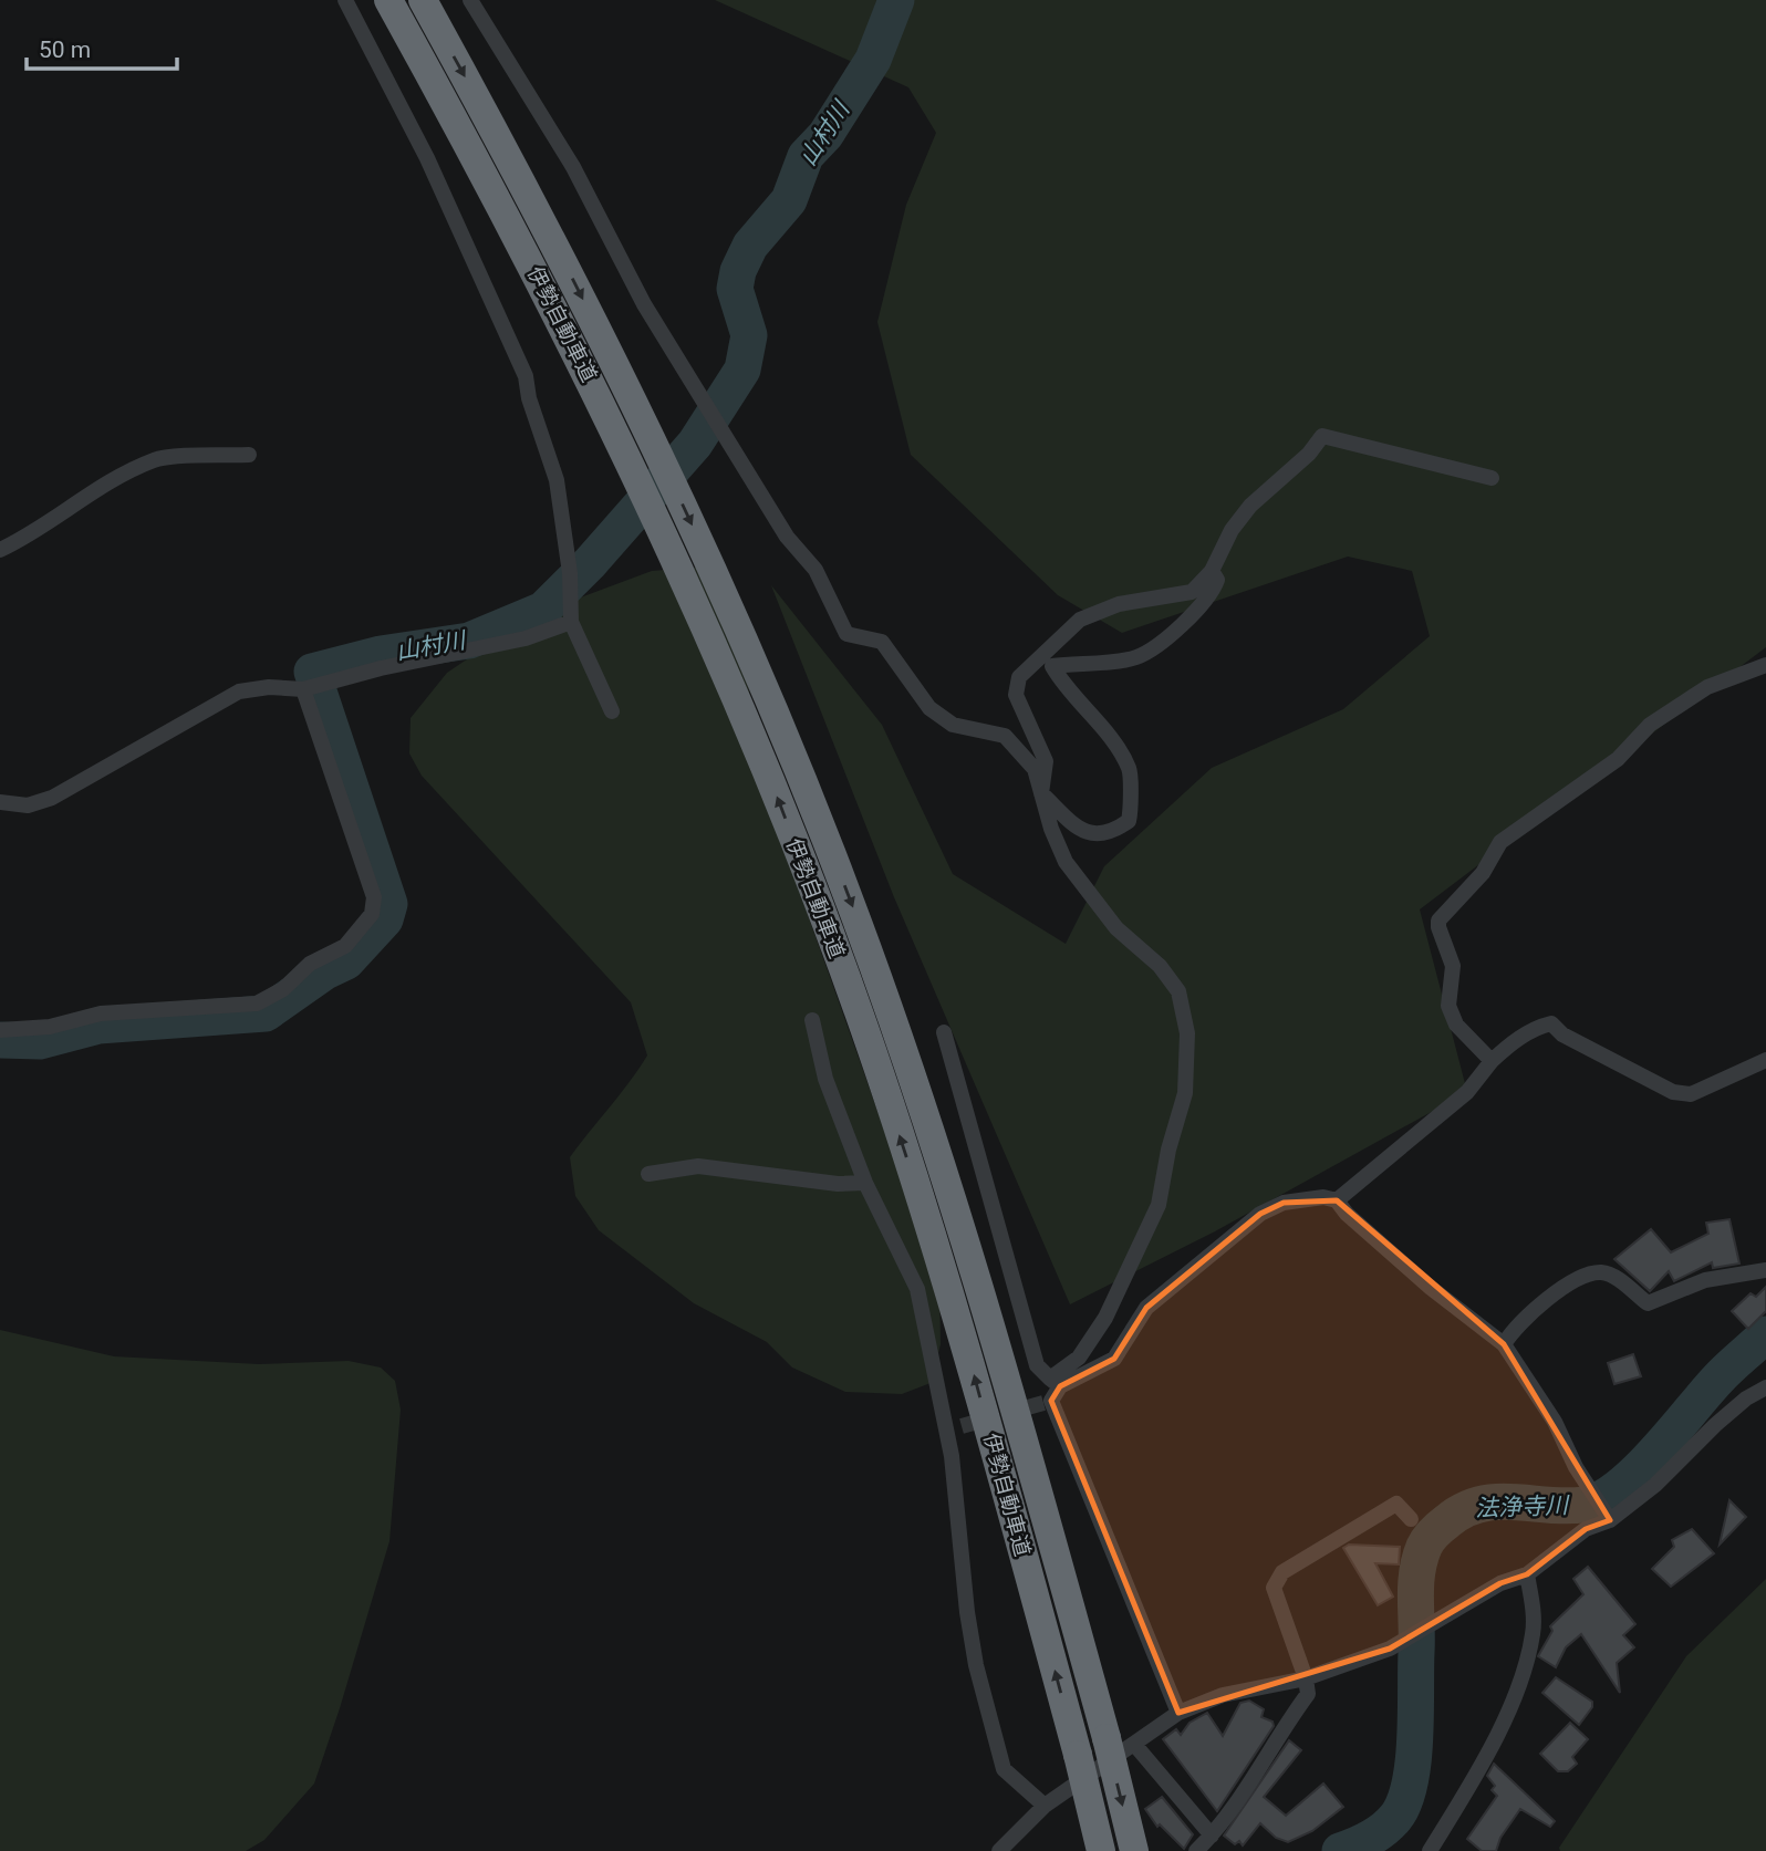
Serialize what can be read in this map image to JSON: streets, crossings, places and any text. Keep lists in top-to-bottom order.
{
  "streets": {
    "highway": ["伊勢自動車道"]
  },
  "water": ["山村川", "法浄寺川"],
  "scale_bar": "50 m"
}
